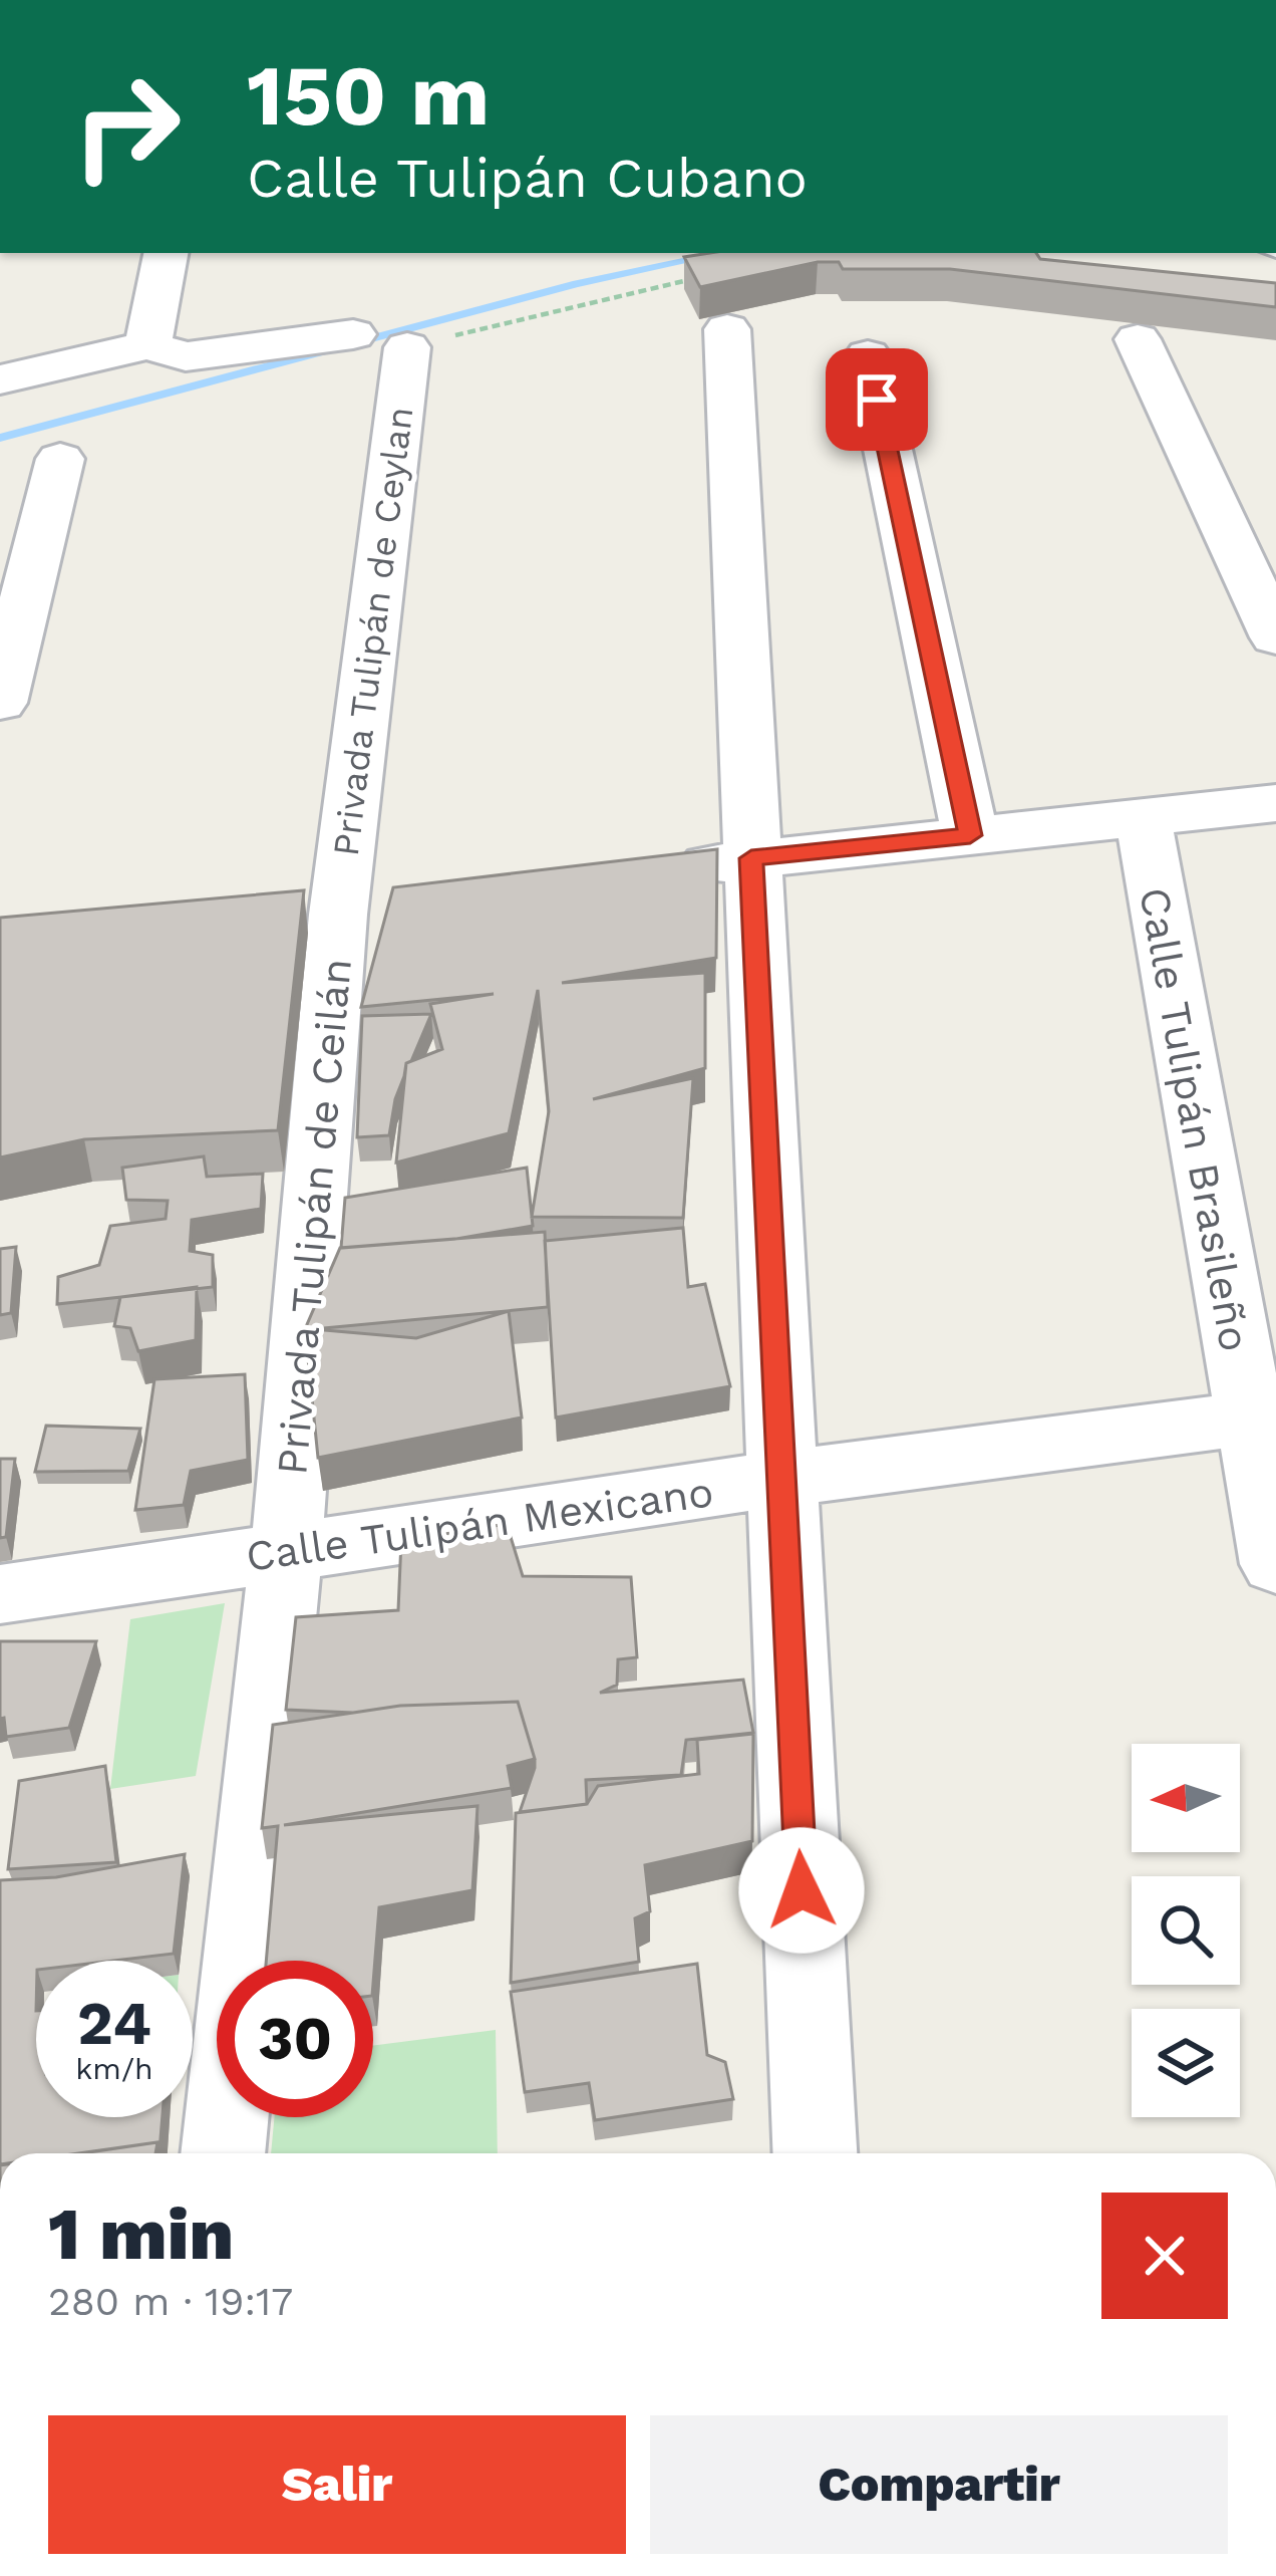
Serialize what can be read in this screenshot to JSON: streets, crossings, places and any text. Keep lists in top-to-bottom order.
{
  "streets": {
    "street": [
      "Privada Tulipán de Ceylan",
      "Calle Tulipán Brasileño",
      "Privada Tulipán de Ceilán",
      "Calle Tulipán Mexicano"
    ]
  },
  "crossings": [
    ["Privada Tulipán de Ceylan", "Privada Tulipán de Ceilán"],
    ["Calle Tulipán Brasileño", "Calle Tulipán Mexicano"],
    ["Privada Tulipán de Ceilán", "Calle Tulipán Mexicano"]
  ],
  "north": "left",
  "page": {
    "turn": ["150 m", "Calle Tulipán Cubano"],
    "speed": "24 km/h",
    "limit": "30",
    "heading": ["1 min", "280 m · 19:17"],
    "buttons": ["Salir", "Compartir"]
  }
}
